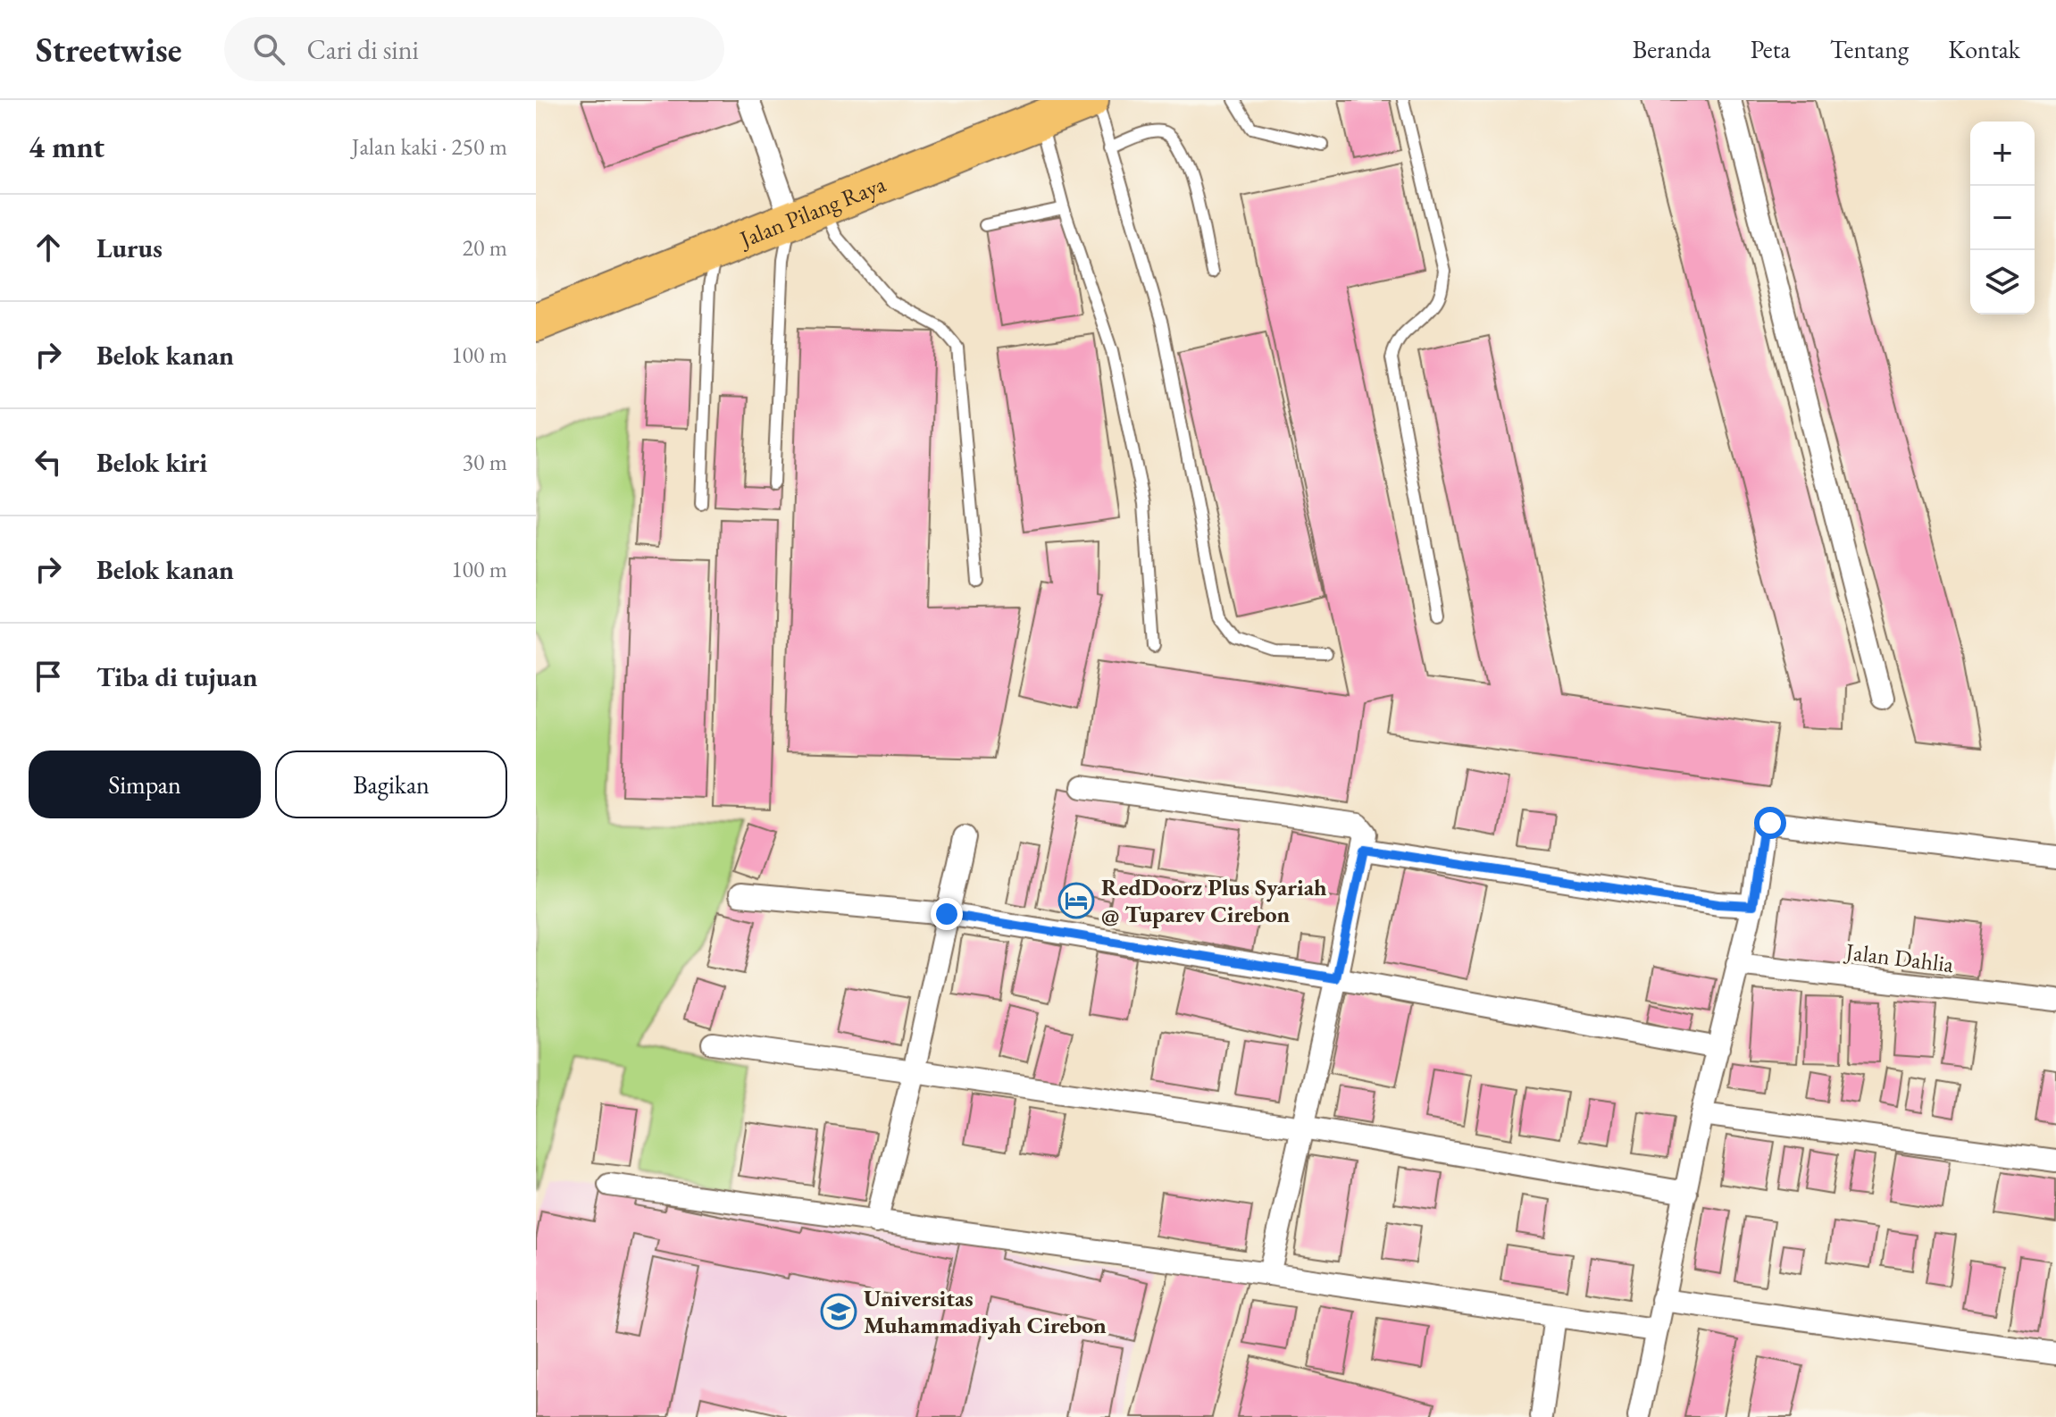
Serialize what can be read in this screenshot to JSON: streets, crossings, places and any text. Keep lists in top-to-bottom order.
{
  "streets": {
    "highway": ["Jalan Pilang Raya"],
    "street": ["Jalan Dahlia"]
  },
  "places": {
    "hotel": ["RedDoorz Plus Syariah @ Tuparev Cirebon"],
    "school or university": ["Universitas Muhammadiyah Cirebon"]
  },
  "page": {
    "header": "Streetwise",
    "search": "Cari di sini",
    "nav": [
      "Beranda",
      "Peta",
      "Tentang",
      "Kontak"
    ],
    "heading": ["4 mnt", "Jalan kaki · 250 m"],
    "map_buttons": ["+", "−"],
    "list": [
      ["Lurus", "20 m"],
      ["Belok kanan", "100 m"],
      ["Belok kiri", "30 m"],
      ["Belok kanan", "100 m"],
      "Tiba di tujuan"
    ],
    "buttons": ["Simpan", "Bagikan"]
  }
}
